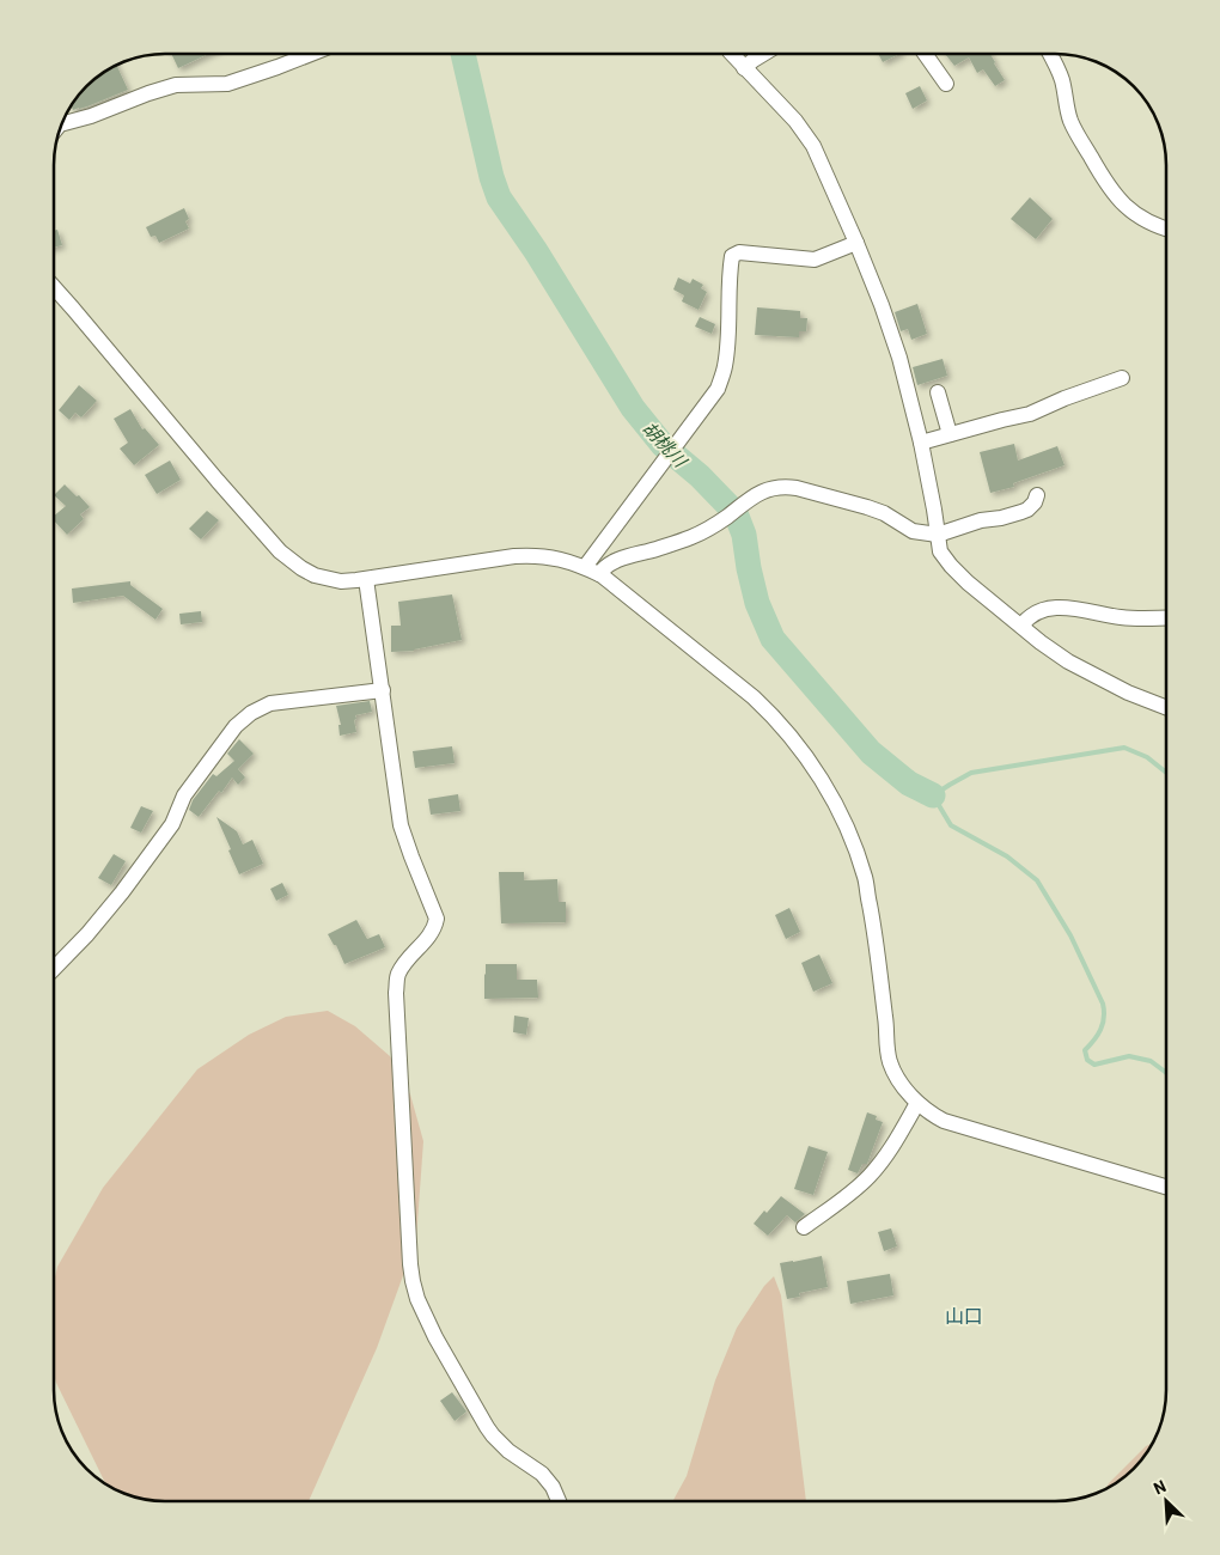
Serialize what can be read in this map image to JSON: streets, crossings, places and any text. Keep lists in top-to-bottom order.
{
  "districts": ["山口"],
  "water": ["胡桃川"],
  "north": "top left"
}
